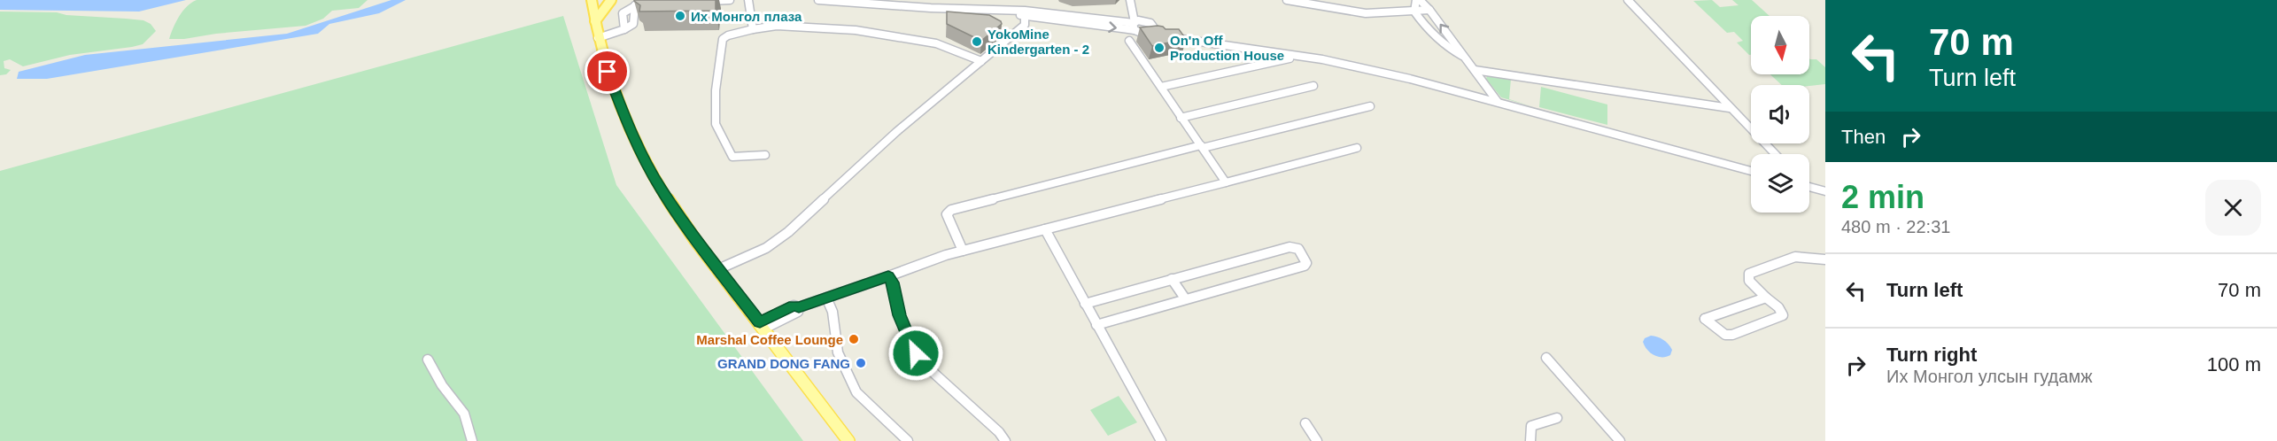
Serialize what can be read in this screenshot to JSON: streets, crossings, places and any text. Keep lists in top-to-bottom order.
{
  "places": [
    "Их Монгол плаза",
    "YokoMine Kindergarten - 2",
    "On'n Off Production House",
    "Marshal Coffee Lounge",
    "GRAND DONG FANG"
  ],
  "north": "bottom",
  "page": {
    "turn": ["70 m", "Turn left"],
    "then": "Then",
    "heading": ["2 min", "480 m · 22:31"],
    "list": [
      {
        "name": "Turn left",
        "value": "70 m"
      },
      {
        "name": "Turn right",
        "note": "Их Монгол улсын гудамж",
        "value": "100 m"
      }
    ]
  }
}
